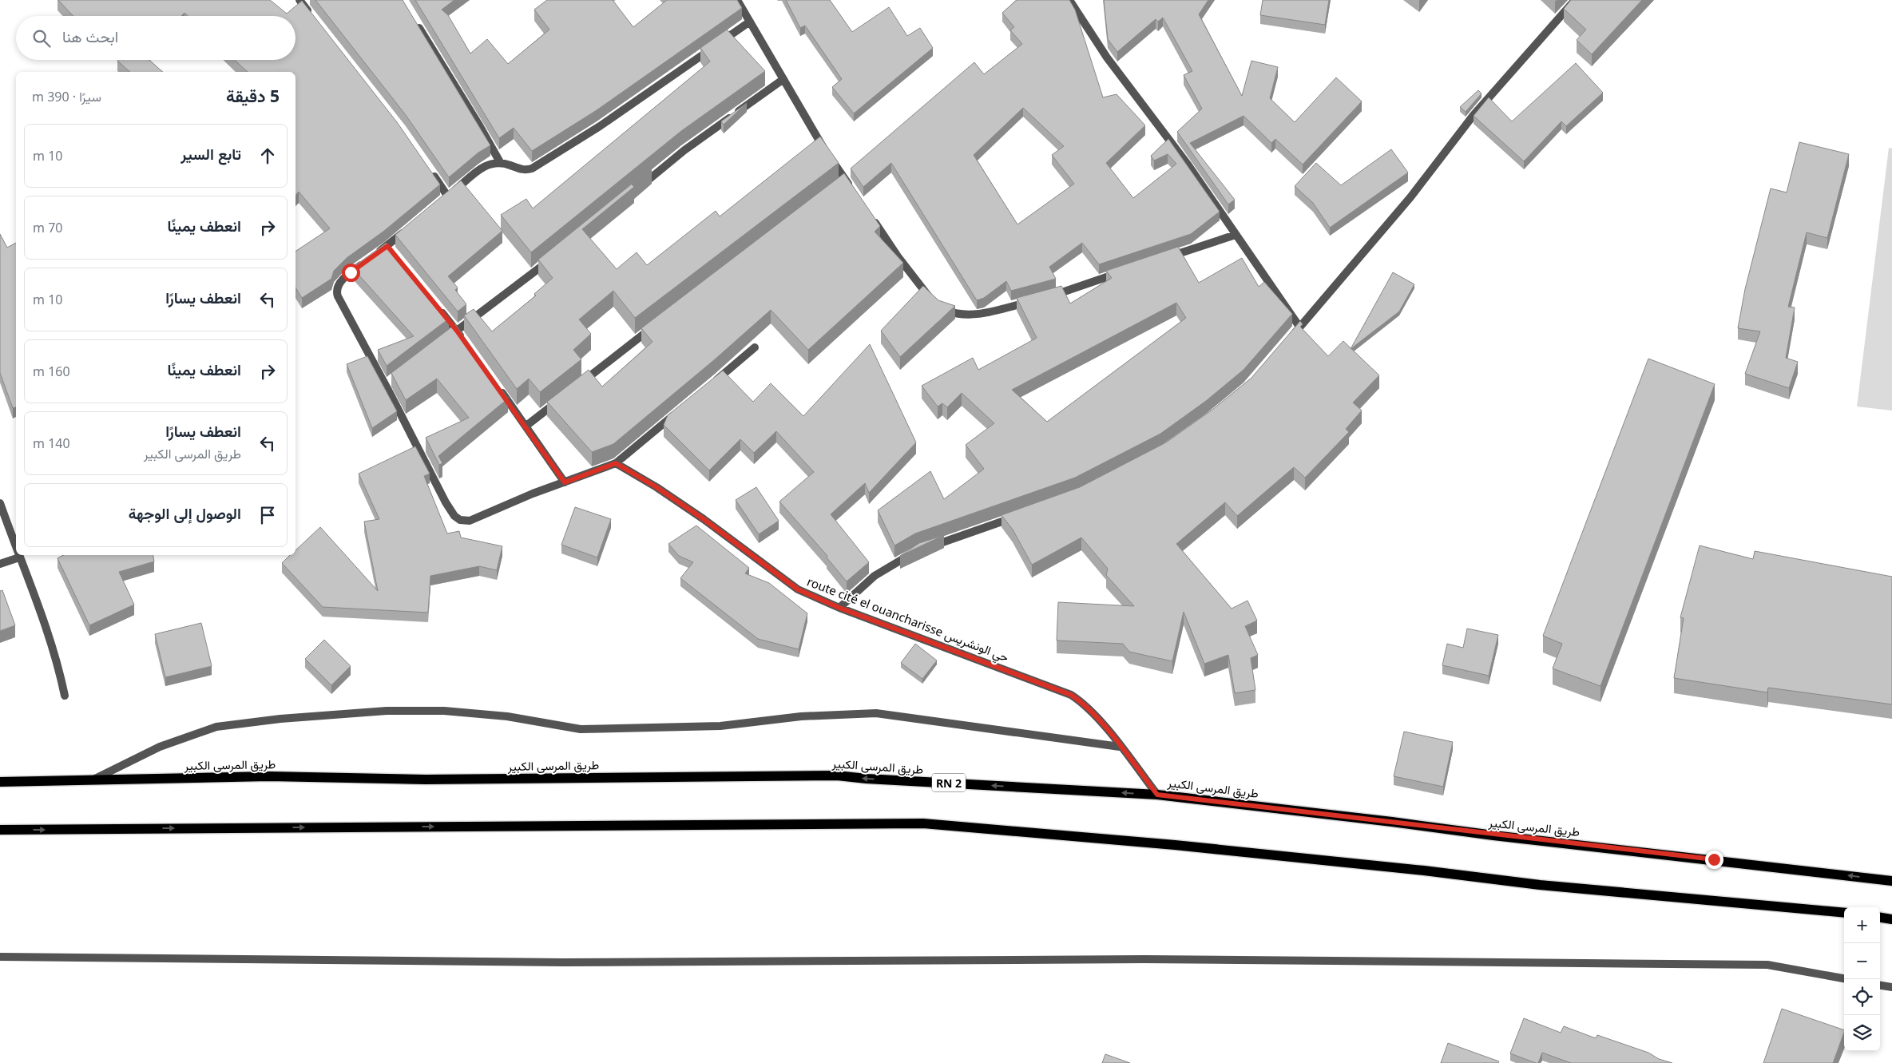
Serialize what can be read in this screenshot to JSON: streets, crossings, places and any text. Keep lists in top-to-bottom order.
{
  "streets": {
    "main road": ["طريق المرسى الكبير", "RN 2"],
    "street": ["route cité el ouancharisse حي الونشريس"]
  },
  "crossings": [
    ["route cité el ouancharisse حي الونشريس", "طريق المرسى الكبير"]
  ],
  "page": {
    "search": "ابحث هنا",
    "heading": ["5 دقيقة", "سيرًا · 390 m"],
    "list": [
      ["تابع السير", "10 m"],
      ["انعطف يمينًا", "70 m"],
      ["انعطف يسارًا", "10 m"],
      ["انعطف يمينًا", "160 m"],
      ["انعطف يسارًا", "طريق المرسى الكبير", "140 m"],
      "الوصول إلى الوجهة"
    ],
    "map_buttons": ["+", "−"]
  }
}
